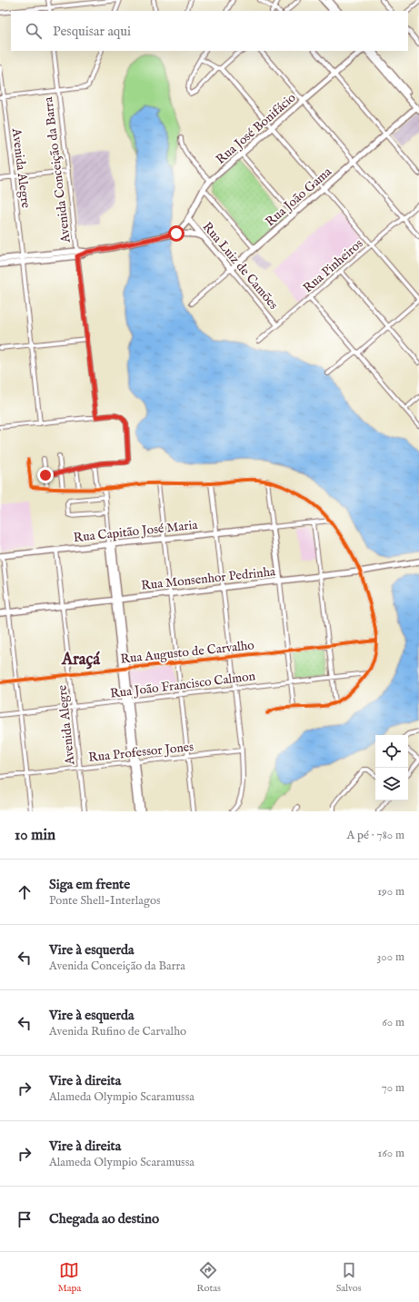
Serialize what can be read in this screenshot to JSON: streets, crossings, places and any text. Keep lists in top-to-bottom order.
{
  "streets": {
    "main road": [
      "Rua José Bonifácio",
      "Rua João Gama",
      "Rua Luiz de Camões",
      "Rua Capitão José Maria",
      "Rua Monsenhor Pedrinha"
    ],
    "street": [
      "Avenida Alegre",
      "Avenida Conceição da Barra",
      "Rua Pinheiros",
      "Rua Augusto de Carvalho",
      "Rua João Francisco Calmon",
      "Rua Professor Jones"
    ]
  },
  "crossings": [
    ["Rua José Bonifácio", "Rua Luiz de Camões"],
    ["Avenida Alegre", "Rua Capitão José Maria"],
    ["Avenida Alegre", "Rua Monsenhor Pedrinha"],
    ["Avenida Alegre", "Rua Augusto de Carvalho"],
    ["Avenida Alegre", "Rua João Francisco Calmon"],
    ["Avenida Alegre", "Rua Professor Jones"],
    ["Rua João Gama", "Rua Luiz de Camões"],
    ["Rua Luiz de Camões", "Rua Pinheiros"]
  ],
  "districts": ["Araçá"],
  "page": {
    "search": "Pesquisar aqui",
    "heading": ["10 min", "A pé · 780 m"],
    "list": [
      ["Siga em frente", "Ponte Shell-Interlagos", "190 m"],
      ["Vire à esquerda", "Avenida Conceição da Barra", "300 m"],
      ["Vire à esquerda", "Avenida Rufino de Carvalho", "60 m"],
      ["Vire à direita", "Alameda Olympio Scaramussa", "70 m"],
      ["Vire à direita", "Alameda Olympio Scaramussa", "160 m"],
      "Chegada ao destino"
    ],
    "nav": ["Mapa", "Rotas", "Salvos"]
  }
}
